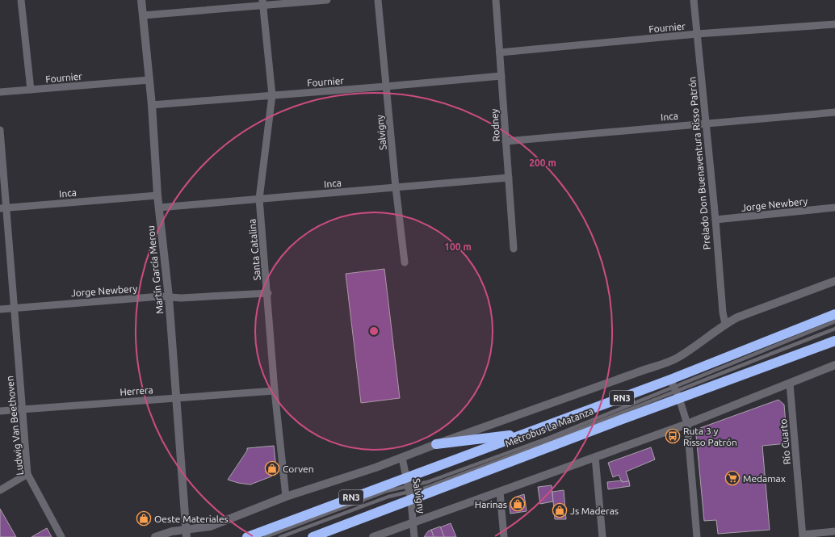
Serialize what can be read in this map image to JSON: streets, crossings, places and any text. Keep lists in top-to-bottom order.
{
  "streets": {
    "highway": ["RN3"],
    "street": [
      "Fournier",
      "Inca",
      "Rodney",
      "Salvigny",
      "Prelado Don Buenaventura Risso Patrón",
      "Jorge Newbery",
      "Santa Catalina",
      "Martín García Merou",
      "Herrera",
      "Ludwig Van Beethoven",
      "Río Cuarto"
    ],
    "lane": ["Metrobus La Matanza"]
  },
  "crossings": [
    ["Fournier", "Rodney"],
    ["Fournier", "Salvigny"],
    ["Fournier", "Prelado Don Buenaventura Risso Patrón"],
    ["Fournier", "Santa Catalina"],
    ["Fournier", "Martín García Merou"],
    ["Inca", "Rodney"],
    ["Inca", "Salvigny"],
    ["Inca", "Prelado Don Buenaventura Risso Patrón"],
    ["Inca", "Santa Catalina"],
    ["Inca", "Martín García Merou"],
    ["Inca", "Ludwig Van Beethoven"],
    ["Salvigny", "RN3"],
    ["Salvigny", "Metrobus La Matanza"],
    ["Prelado Don Buenaventura Risso Patrón", "Jorge Newbery"],
    ["Jorge Newbery", "Santa Catalina"],
    ["Jorge Newbery", "Martín García Merou"],
    ["Jorge Newbery", "Ludwig Van Beethoven"],
    ["Santa Catalina", "Herrera"],
    ["Martín García Merou", "Herrera"],
    ["Herrera", "Ludwig Van Beethoven"],
    ["RN3", "Metrobus La Matanza"]
  ],
  "places": {
    "bus stop": ["Ruta 3 y Risso Patrón"],
    "shop": [
      "Corven",
      "Harinas",
      "Js Maderas",
      "Oeste Materiales"
    ],
    "supermarket": ["Medamax"]
  },
  "rings": ["200 m", "100 m"]
}
